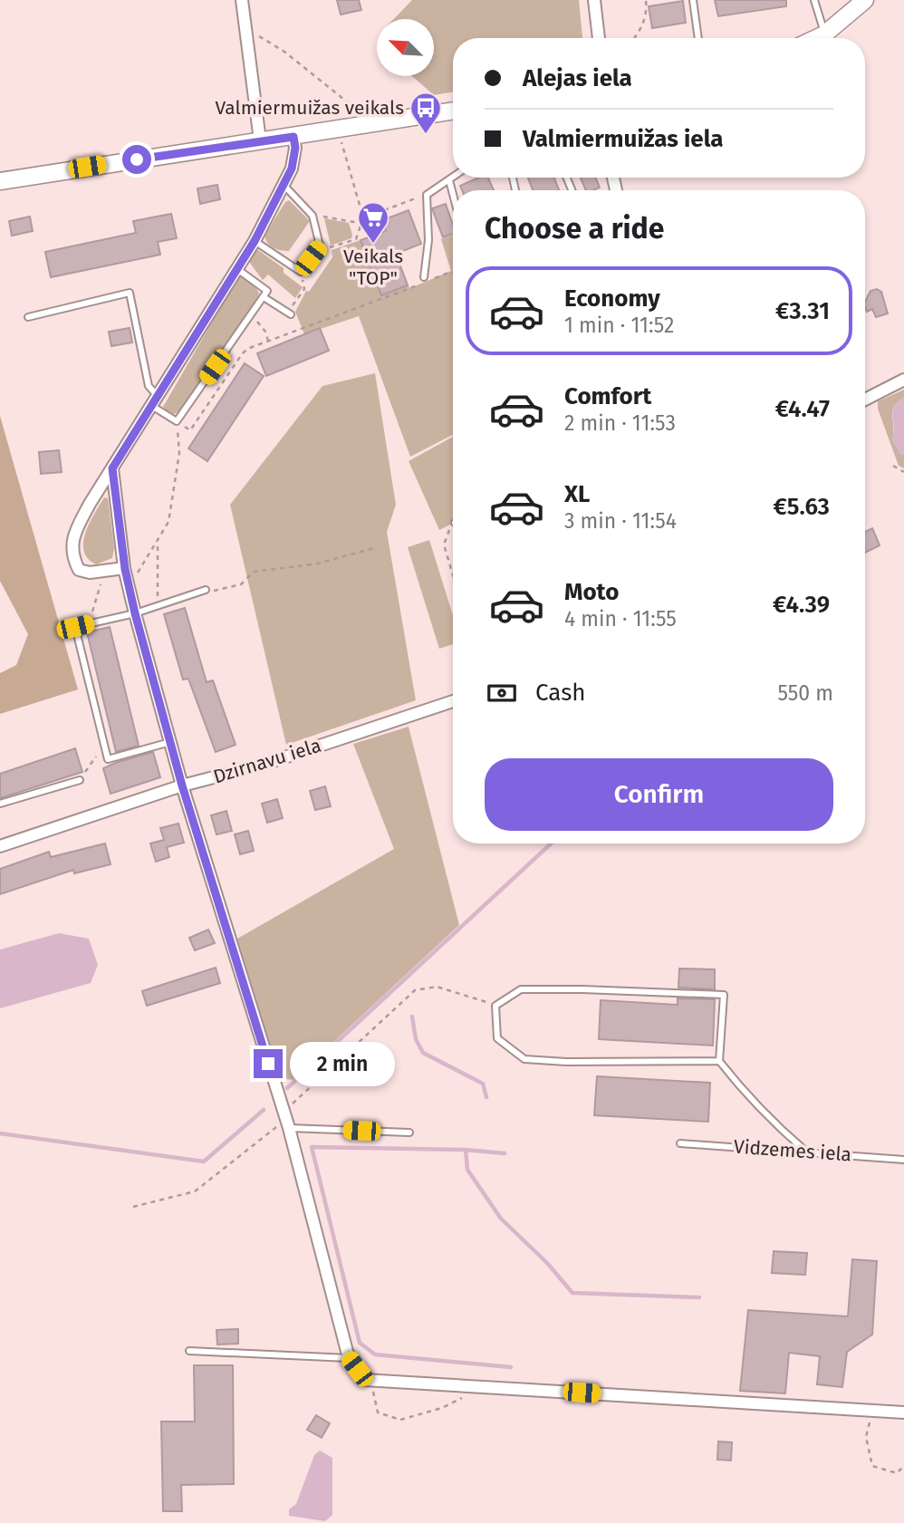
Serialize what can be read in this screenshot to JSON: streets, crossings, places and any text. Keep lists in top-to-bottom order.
{
  "streets": {
    "street": ["Dzirnavu iela"],
    "lane": ["Vidzemes iela"]
  },
  "places": {
    "bus stop": ["Valmiermuižas veikals"],
    "supermarket": ["Veikals \"TOP\""]
  },
  "north": "top left",
  "page": {
    "banner": ["Alejas iela", "Valmiermuižas iela"],
    "heading": "Choose a ride",
    "list": [
      {
        "name": "Economy",
        "note": "1 min · 11:52",
        "value": "€3.31"
      },
      {
        "name": "Comfort",
        "note": "2 min · 11:53",
        "value": "€4.47"
      },
      {
        "name": "XL",
        "note": "3 min · 11:54",
        "value": "€5.63"
      },
      {
        "name": "Moto",
        "note": "4 min · 11:55",
        "value": "€4.39"
      }
    ],
    "pay": ["Cash", "550 m"],
    "buttons": "Confirm",
    "bubble": "2 min"
  }
}
